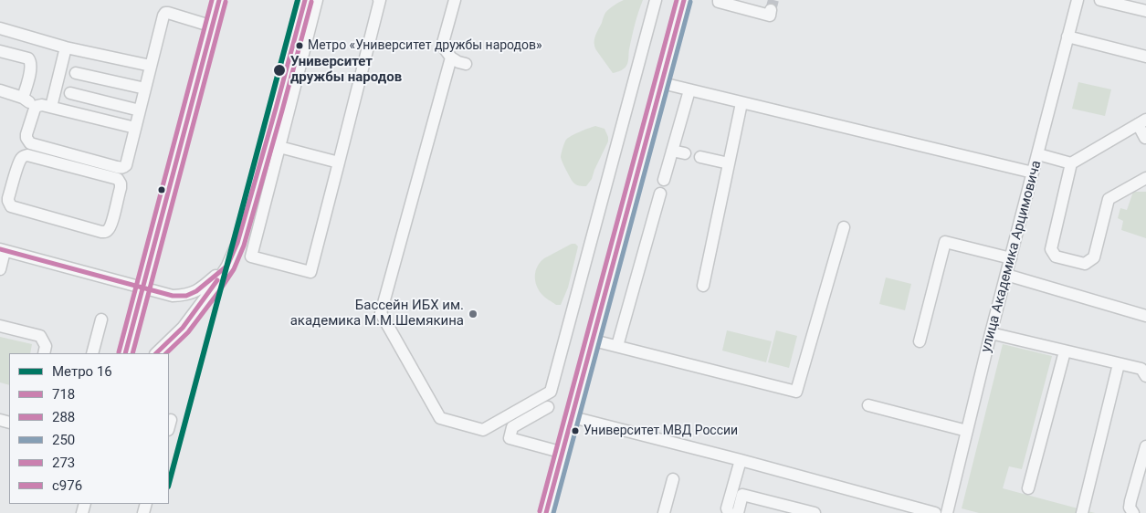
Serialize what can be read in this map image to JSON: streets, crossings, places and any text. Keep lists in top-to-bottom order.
{
  "streets": {
    "street": ["улица Академика Арцимовича"]
  },
  "places": [
    "Метро «Университет дружбы народов»",
    "Университет дружбы народов",
    "Бассейн ИБХ им. академика М.М.Шемякина",
    "Университет МВД России"
  ],
  "lines": [
    "metro line 16",
    "transit line 718",
    "transit line 288",
    "transit line 273",
    "transit line 250",
    "transit line с976"
  ],
  "legend": [
    "Метро 16",
    "718",
    "288",
    "250",
    "273",
    "с976"
  ]
}
